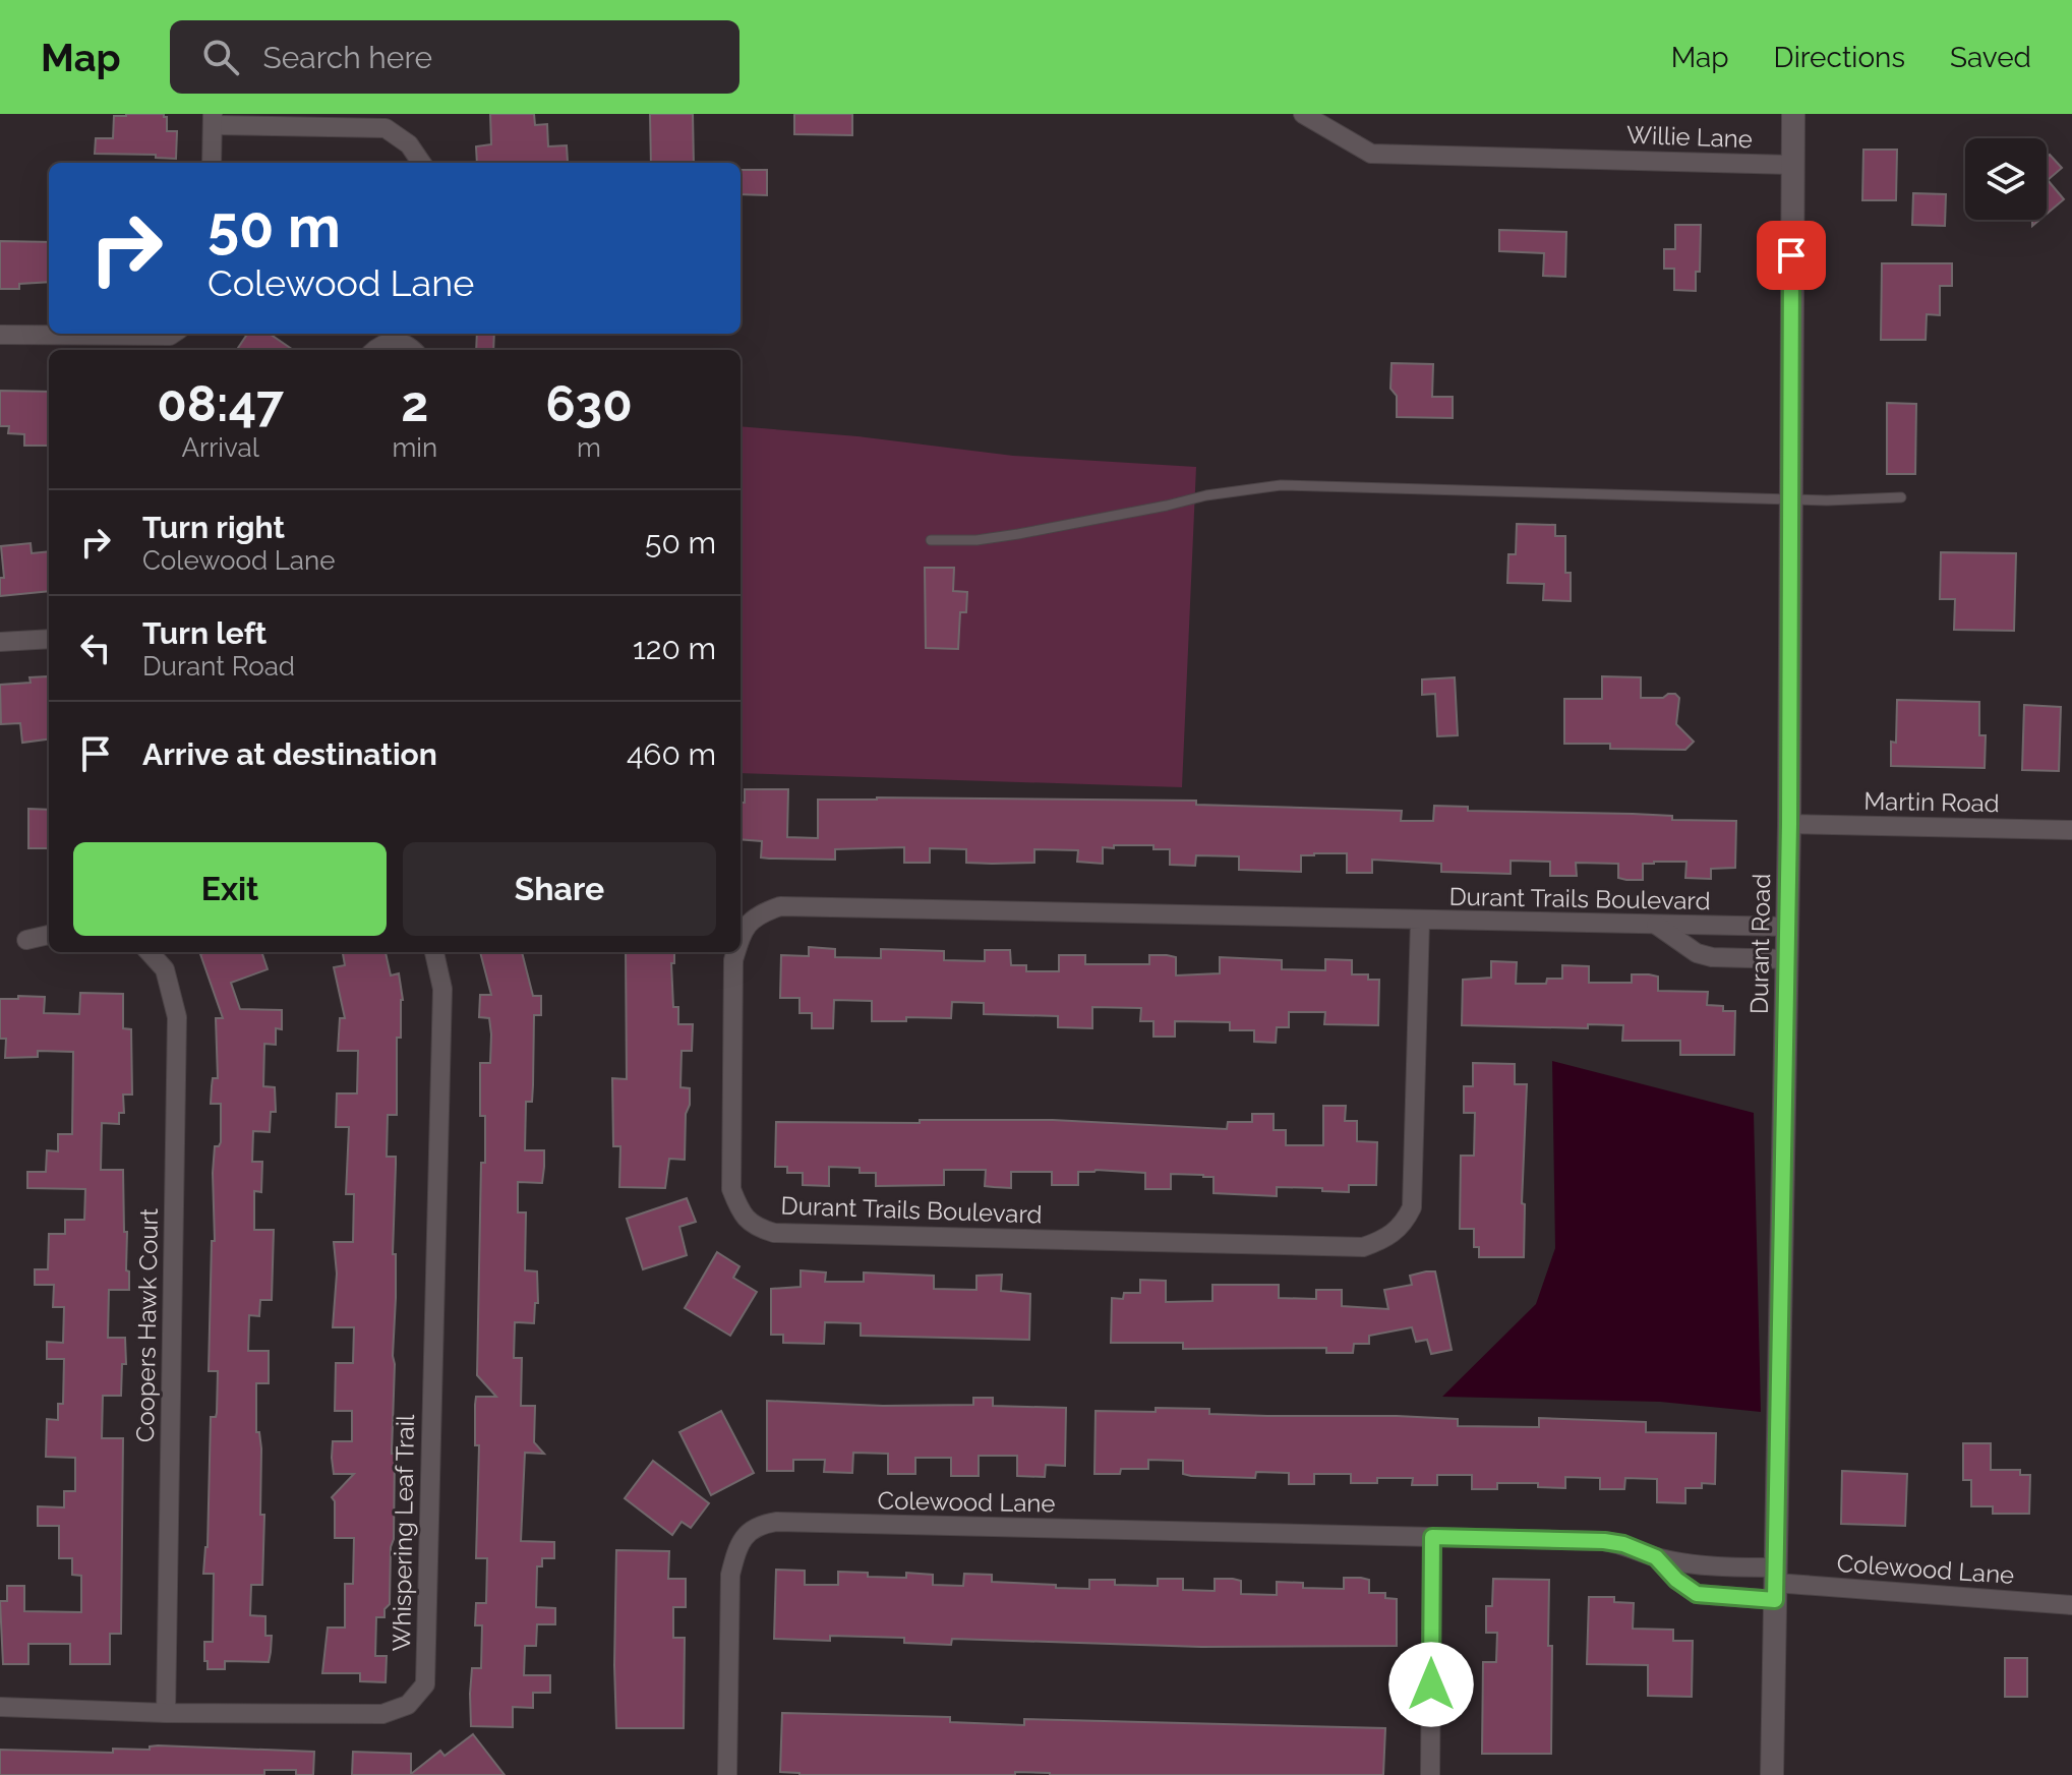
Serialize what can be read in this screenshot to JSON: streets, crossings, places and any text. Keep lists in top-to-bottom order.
{
  "streets": {
    "street": [
      "Willie Lane",
      "Martin Road",
      "Durant Trails Boulevard",
      "Durant Road",
      "Coopers Hawk Court",
      "Colewood Lane",
      "Whispering Leaf Trail"
    ]
  },
  "crossings": [
    ["Willie Lane", "Durant Road"],
    ["Martin Road", "Durant Road"],
    ["Durant Trails Boulevard", "Durant Road"],
    ["Durant Road", "Colewood Lane"],
    ["Coopers Hawk Court", "Whispering Leaf Trail"]
  ],
  "page": {
    "header": "Map",
    "search": "Search here",
    "nav": ["Map", "Directions", "Saved"],
    "turn": ["50 m", "Colewood Lane"],
    "eta": [
      "08:47",
      "Arrival",
      "2",
      "min",
      "630",
      "m"
    ],
    "list": [
      {
        "name": "Turn right",
        "note": "Colewood Lane",
        "value": "50 m"
      },
      {
        "name": "Turn left",
        "note": "Durant Road",
        "value": "120 m"
      },
      {
        "name": "Arrive at destination",
        "value": "460 m"
      }
    ],
    "buttons": ["Exit", "Share"]
  }
}
